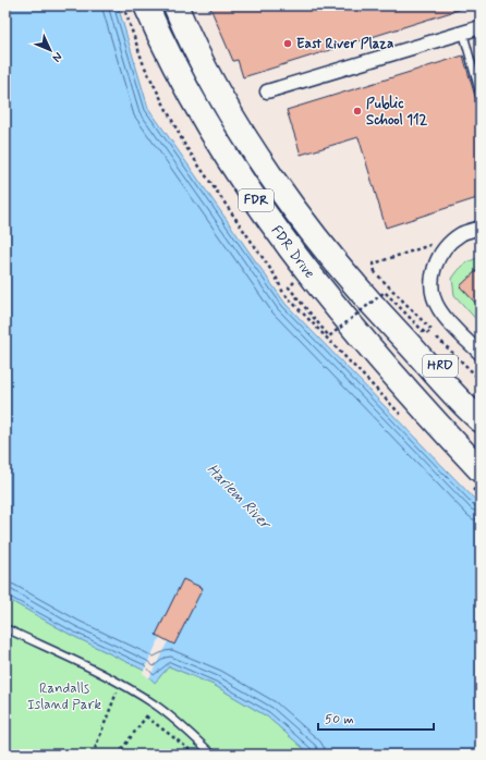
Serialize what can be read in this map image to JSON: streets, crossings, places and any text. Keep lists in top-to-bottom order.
{
  "streets": {
    "highway": ["FDR", "FDR Drive", "HRD"]
  },
  "crossings": [
    ["FDR Drive", "HRD"]
  ],
  "water": ["Harlem River"],
  "parks": ["Randalls Island Park"],
  "places": ["East River Plaza", "Public School 112"],
  "scale_bar": "50 m",
  "north": "bottom right"
}
